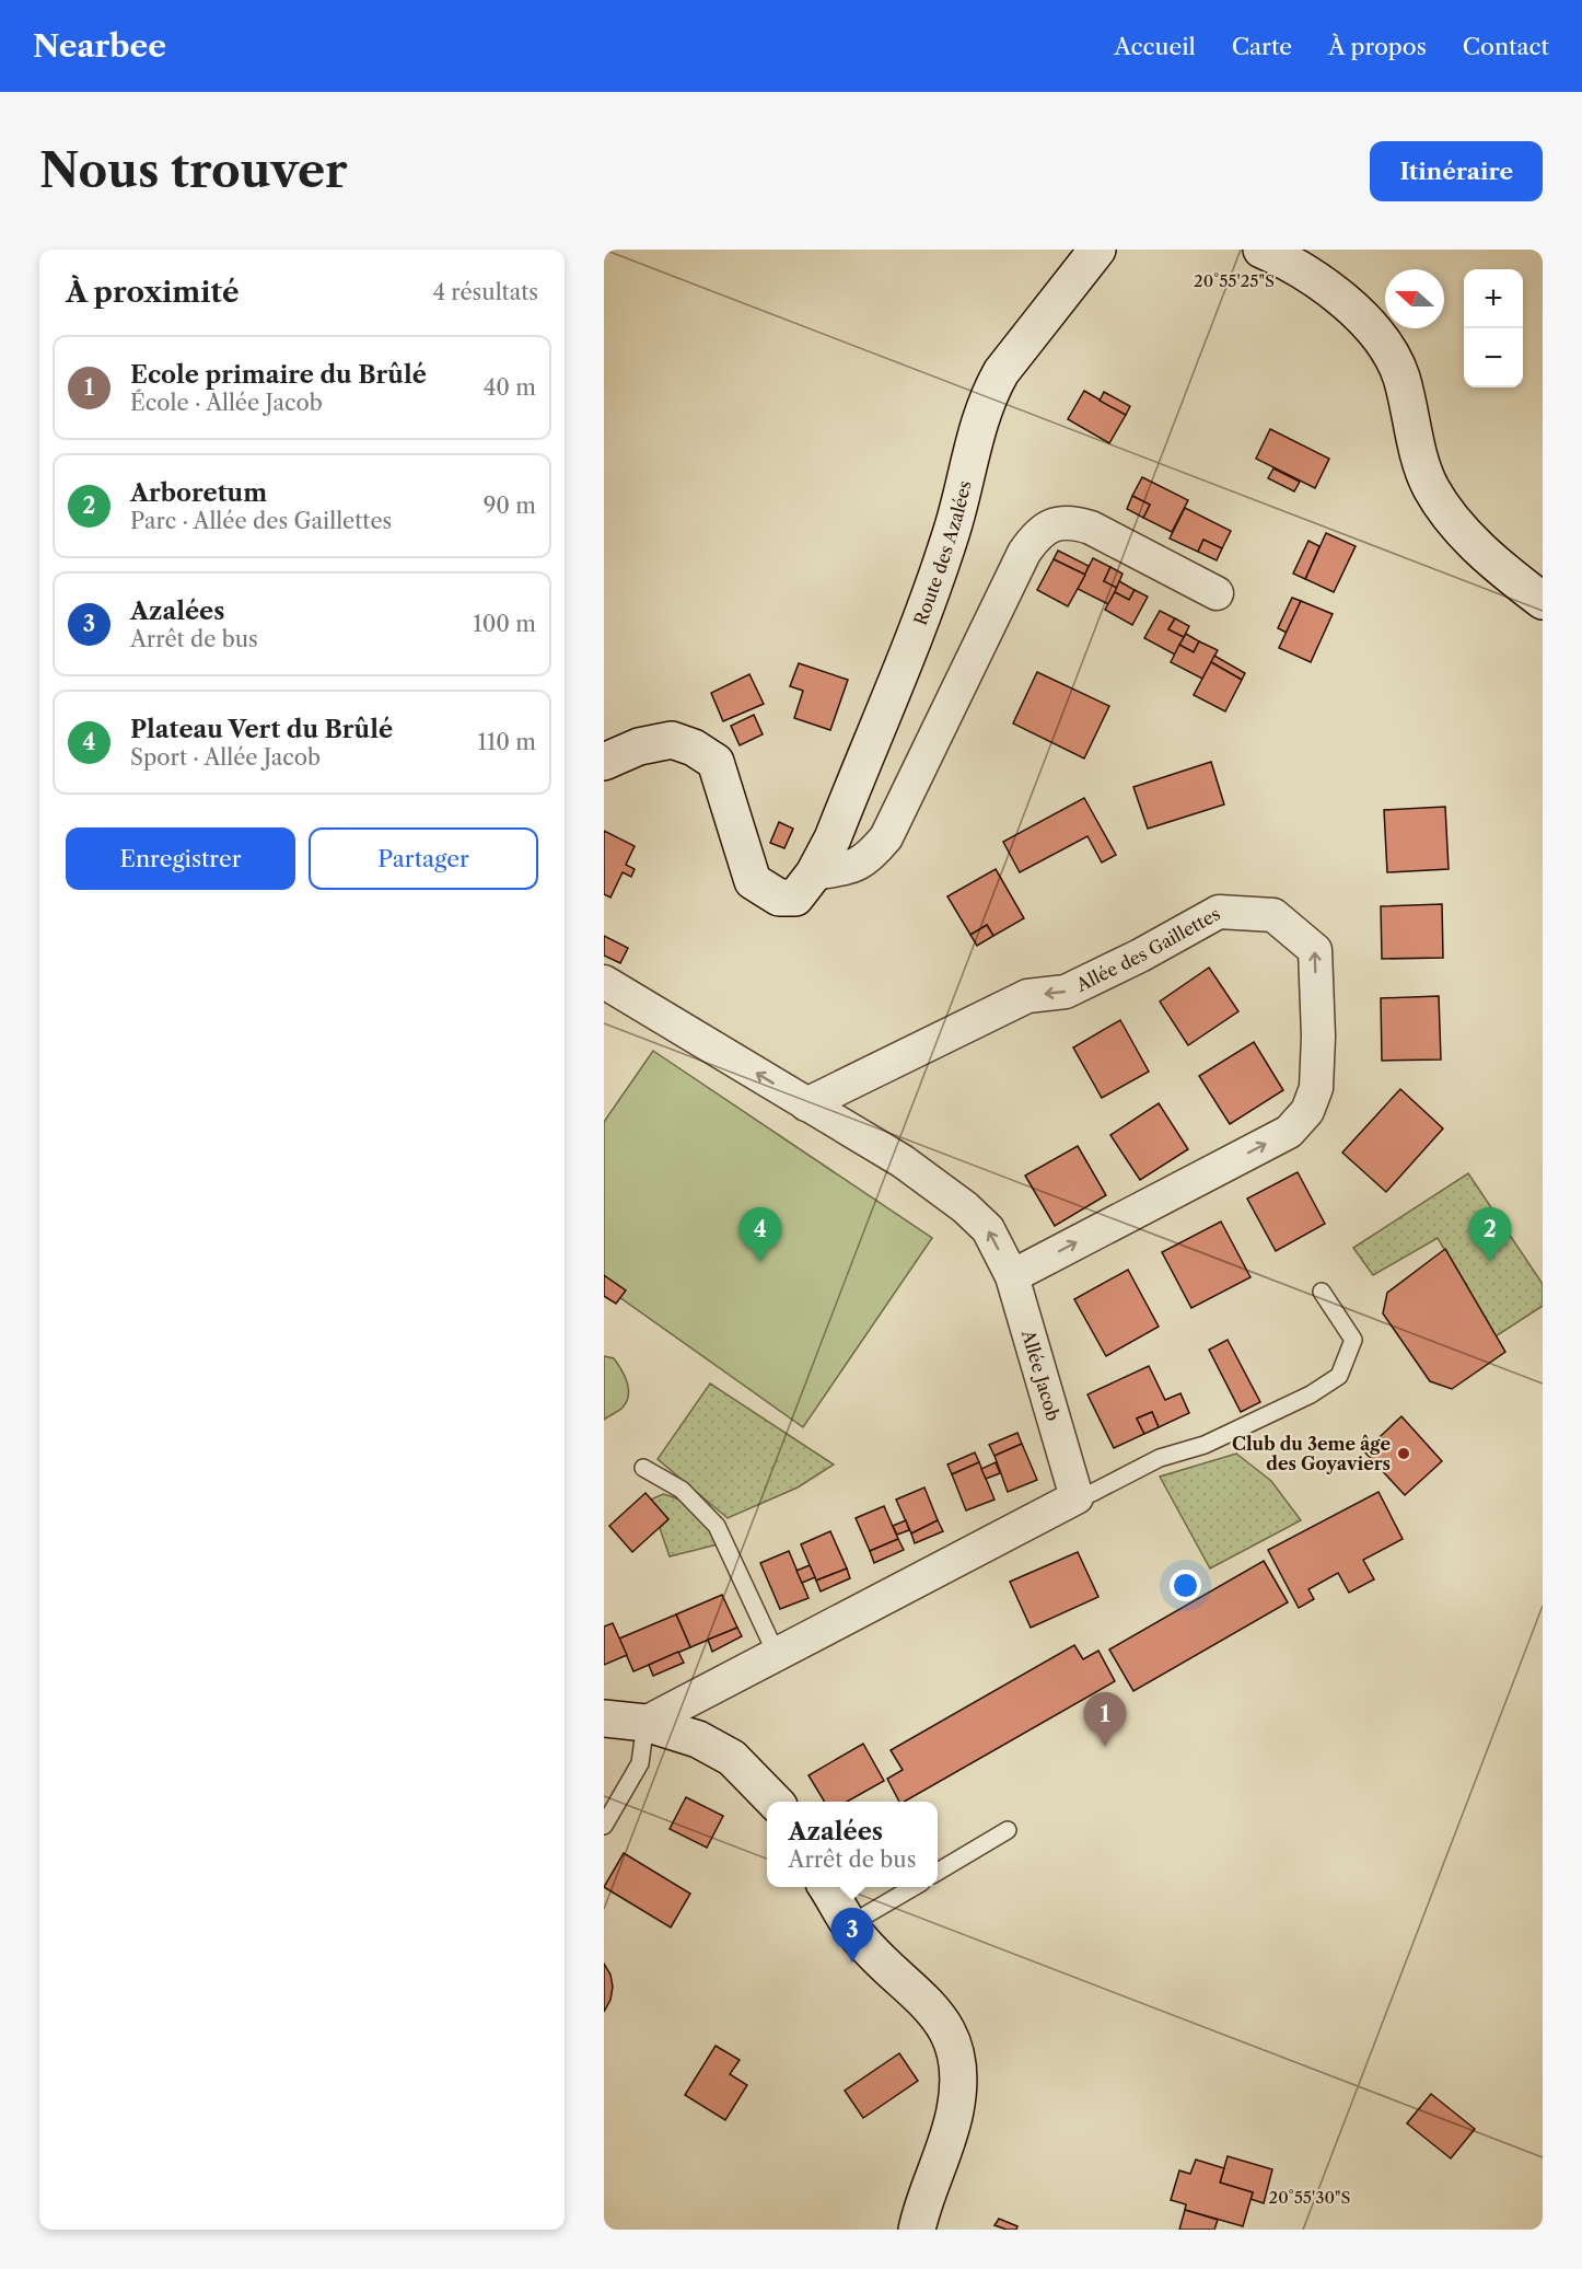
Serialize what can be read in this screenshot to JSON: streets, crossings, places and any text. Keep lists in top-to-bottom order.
{
  "streets": {
    "main road": ["Route des Azalées"],
    "street": ["Allée des Gaillettes", "Allée Jacob"]
  },
  "crossings": [
    ["Allée des Gaillettes", "Allée Jacob"]
  ],
  "one_way": ["Allée Jacob"],
  "places": ["Club du 3eme âge des Goyaviers"],
  "north": "left",
  "page": {
    "header": "Nearbee",
    "nav": [
      "Accueil",
      "Carte",
      "À propos",
      "Contact"
    ],
    "buttons": [
      "Itinéraire",
      ["Enregistrer", "Partager"]
    ],
    "title": "Nous trouver",
    "heading": ["À proximité", "4 résultats"],
    "map_buttons": ["+", "−"],
    "list": [
      {
        "mark": "1",
        "name": "Ecole primaire du Brûlé",
        "note": "École · Allée Jacob",
        "value": "40 m"
      },
      {
        "mark": "2",
        "name": "Arboretum",
        "note": "Parc · Allée des Gaillettes",
        "value": "90 m"
      },
      {
        "mark": "3",
        "name": "Azalées",
        "note": "Arrêt de bus",
        "value": "100 m"
      },
      {
        "mark": "4",
        "name": "Plateau Vert du Brûlé",
        "note": "Sport · Allée Jacob",
        "value": "110 m"
      }
    ],
    "pins": [
      "2",
      "4",
      "1",
      "3"
    ],
    "popup": ["Azalées", "Arrêt de bus"]
  },
  "coordinates": ["20°55'25\"S", "20°55'30\"S"]
}
